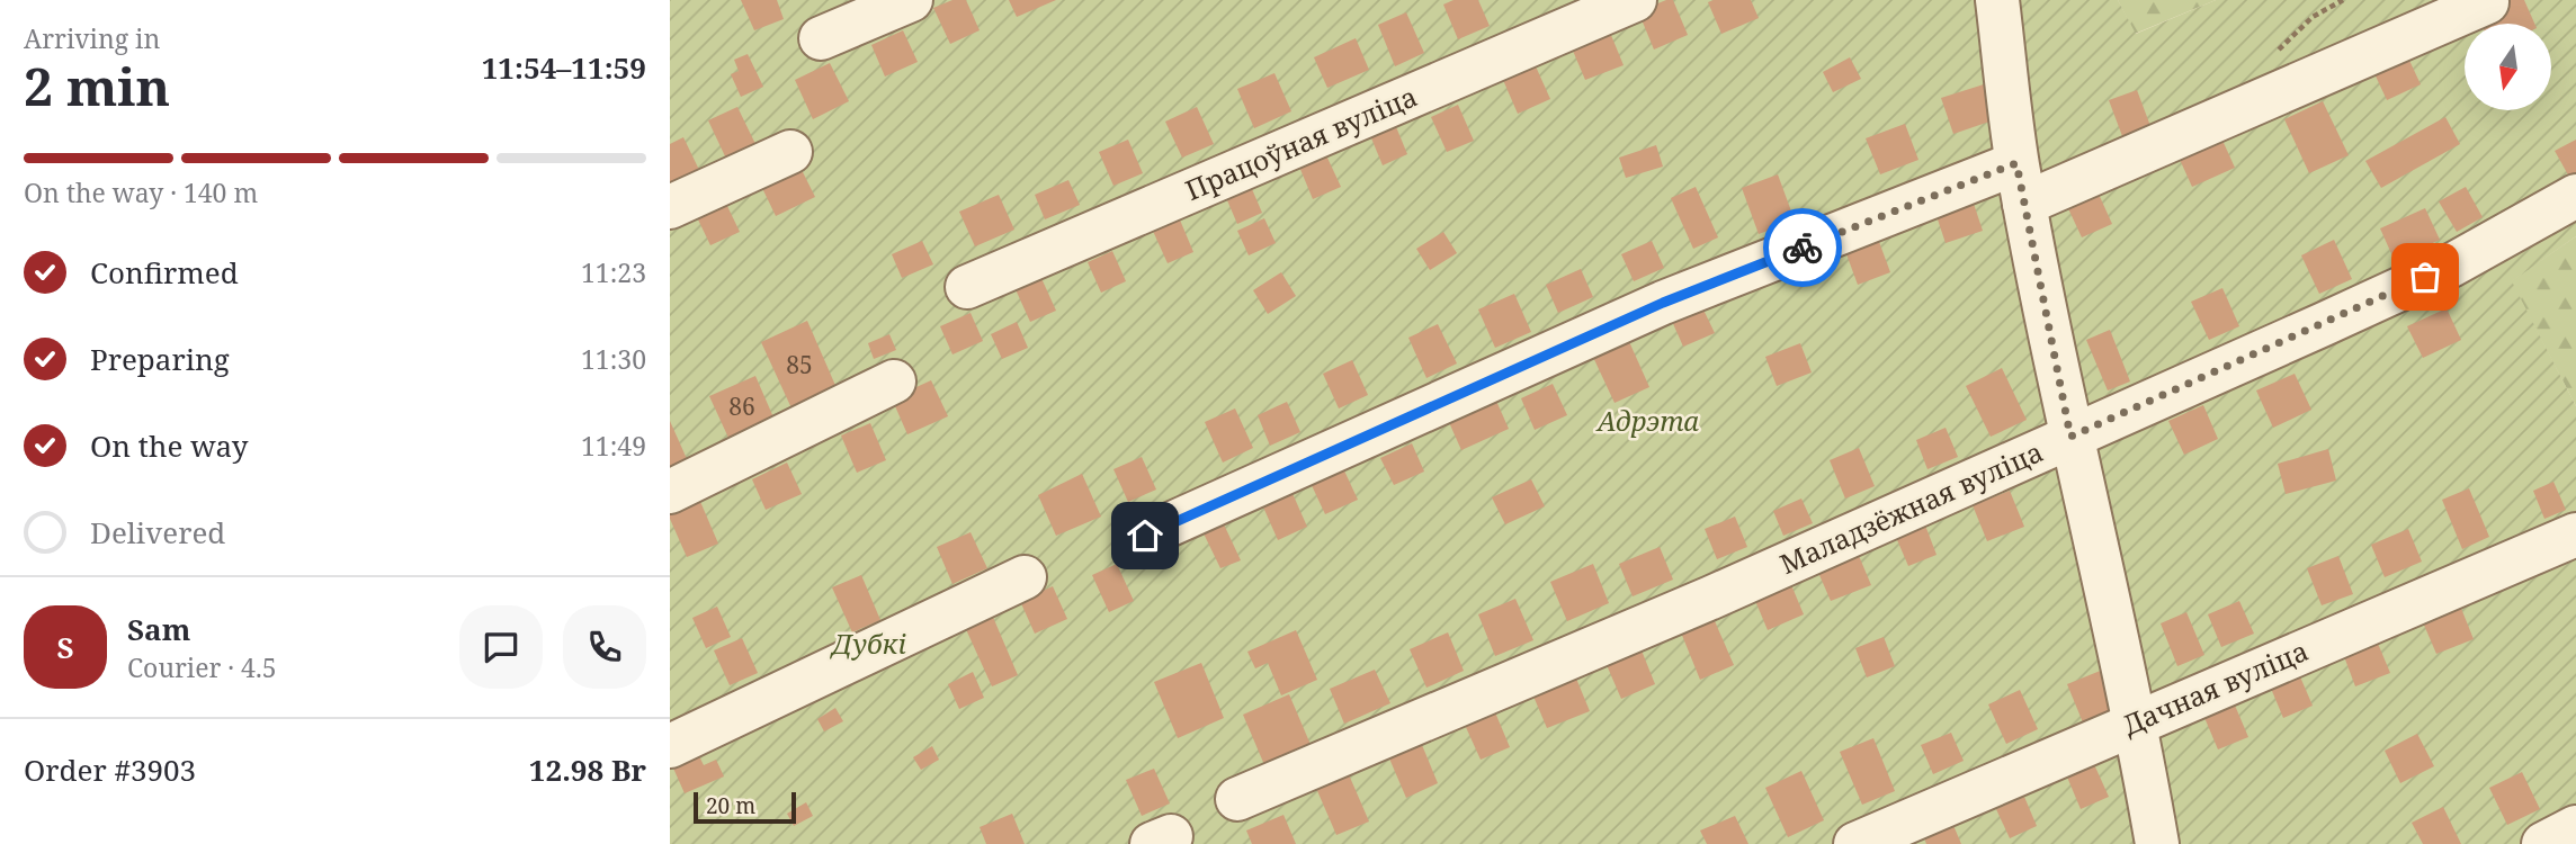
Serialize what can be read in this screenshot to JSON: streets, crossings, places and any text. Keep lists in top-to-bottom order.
{
  "streets": {
    "street": ["Працоўная вуліца", "Маладзёжная вуліца", "Дачная вуліца"]
  },
  "parks": ["Адрэта", "Дубкі"],
  "house_numbers": ["85", "86"],
  "scale_bar": "20 m",
  "north": "bottom",
  "page": {
    "heading": ["2 min", "Arriving in", "11:54–11:59"],
    "panel": [
      "Sam",
      "Courier · 4.5",
      "Order #3903",
      "12.98 Br"
    ],
    "bar": "On the way · 140 m",
    "list": [
      ["Confirmed", "11:23"],
      ["Preparing", "11:30"],
      ["On the way", "11:49"],
      "Delivered"
    ],
    "round": "S",
    "scale": "20 m"
  }
}
